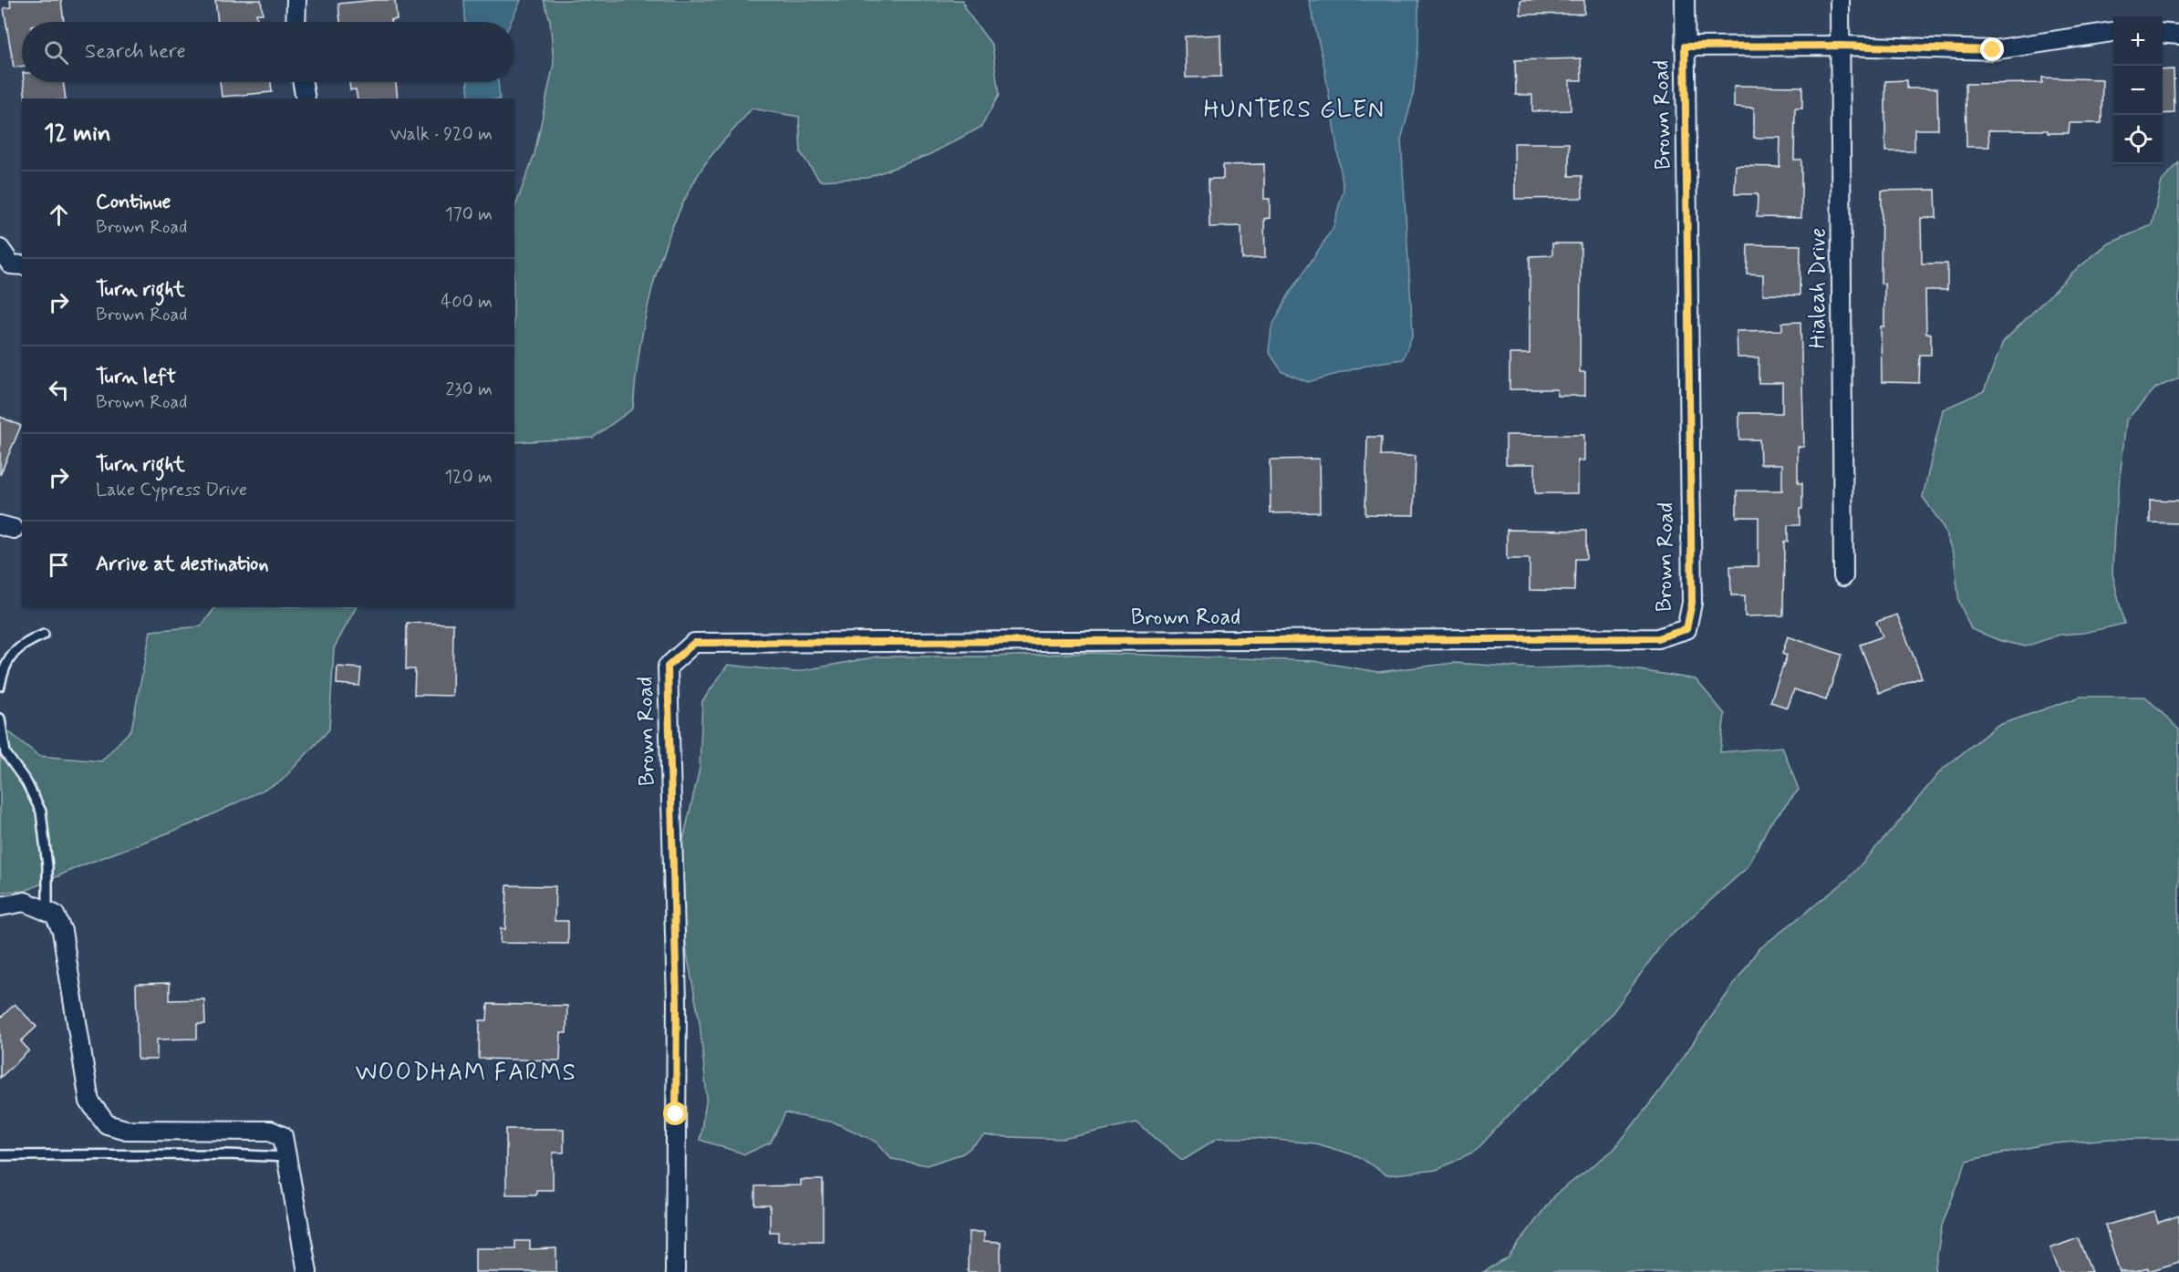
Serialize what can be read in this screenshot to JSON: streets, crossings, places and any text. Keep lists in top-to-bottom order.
{
  "streets": {
    "street": ["Brown Road", "Hialeah Drive"]
  },
  "districts": ["HUNTERS GLEN", "WOODHAM FARMS"],
  "page": {
    "map_buttons": ["+", "−"],
    "search": "Search here",
    "heading": ["12 min", "Walk · 920 m"],
    "list": [
      ["Continue", "Brown Road", "170 m"],
      ["Turn right", "Brown Road", "400 m"],
      ["Turn left", "Brown Road", "230 m"],
      ["Turn right", "Lake Cypress Drive", "120 m"],
      "Arrive at destination"
    ]
  }
}
